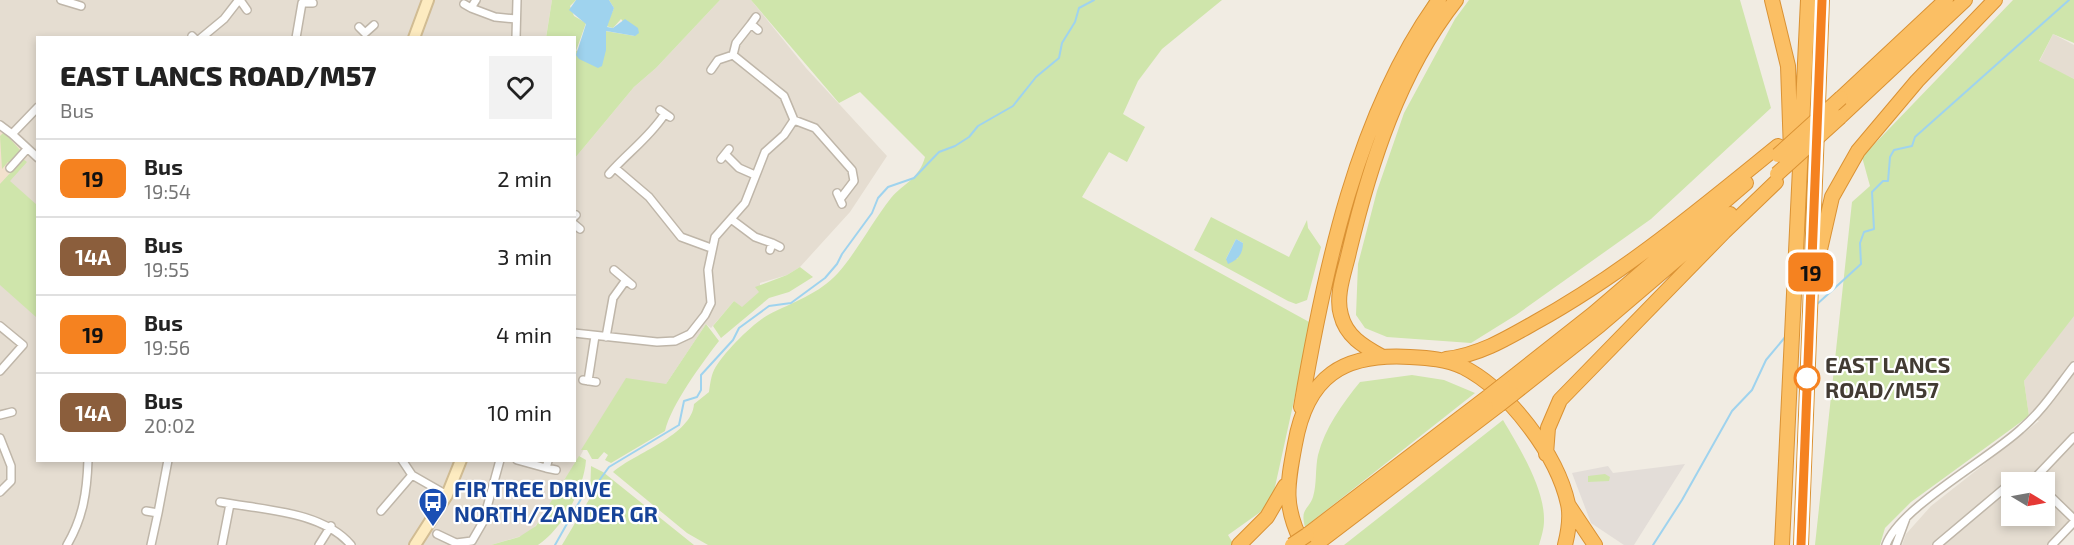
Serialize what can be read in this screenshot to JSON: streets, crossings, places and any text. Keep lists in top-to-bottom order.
{
  "places": {
    "other": ["EAST LANCS ROAD/M57"],
    "bus stop": ["FIR TREE DRIVE NORTH/ZANDER GR"]
  },
  "lines": ["bus line 19"],
  "north": "right",
  "page": {
    "on_map": "19",
    "heading": ["EAST LANCS ROAD/M57", "Bus"],
    "list": [
      {
        "mark": "19",
        "name": "Bus",
        "note": "19:54",
        "value": "2 min"
      },
      {
        "mark": "14A",
        "name": "Bus",
        "note": "19:55",
        "value": "3 min"
      },
      {
        "mark": "19",
        "name": "Bus",
        "note": "19:56",
        "value": "4 min"
      },
      {
        "mark": "14A",
        "name": "Bus",
        "note": "20:02",
        "value": "10 min"
      }
    ]
  }
}
